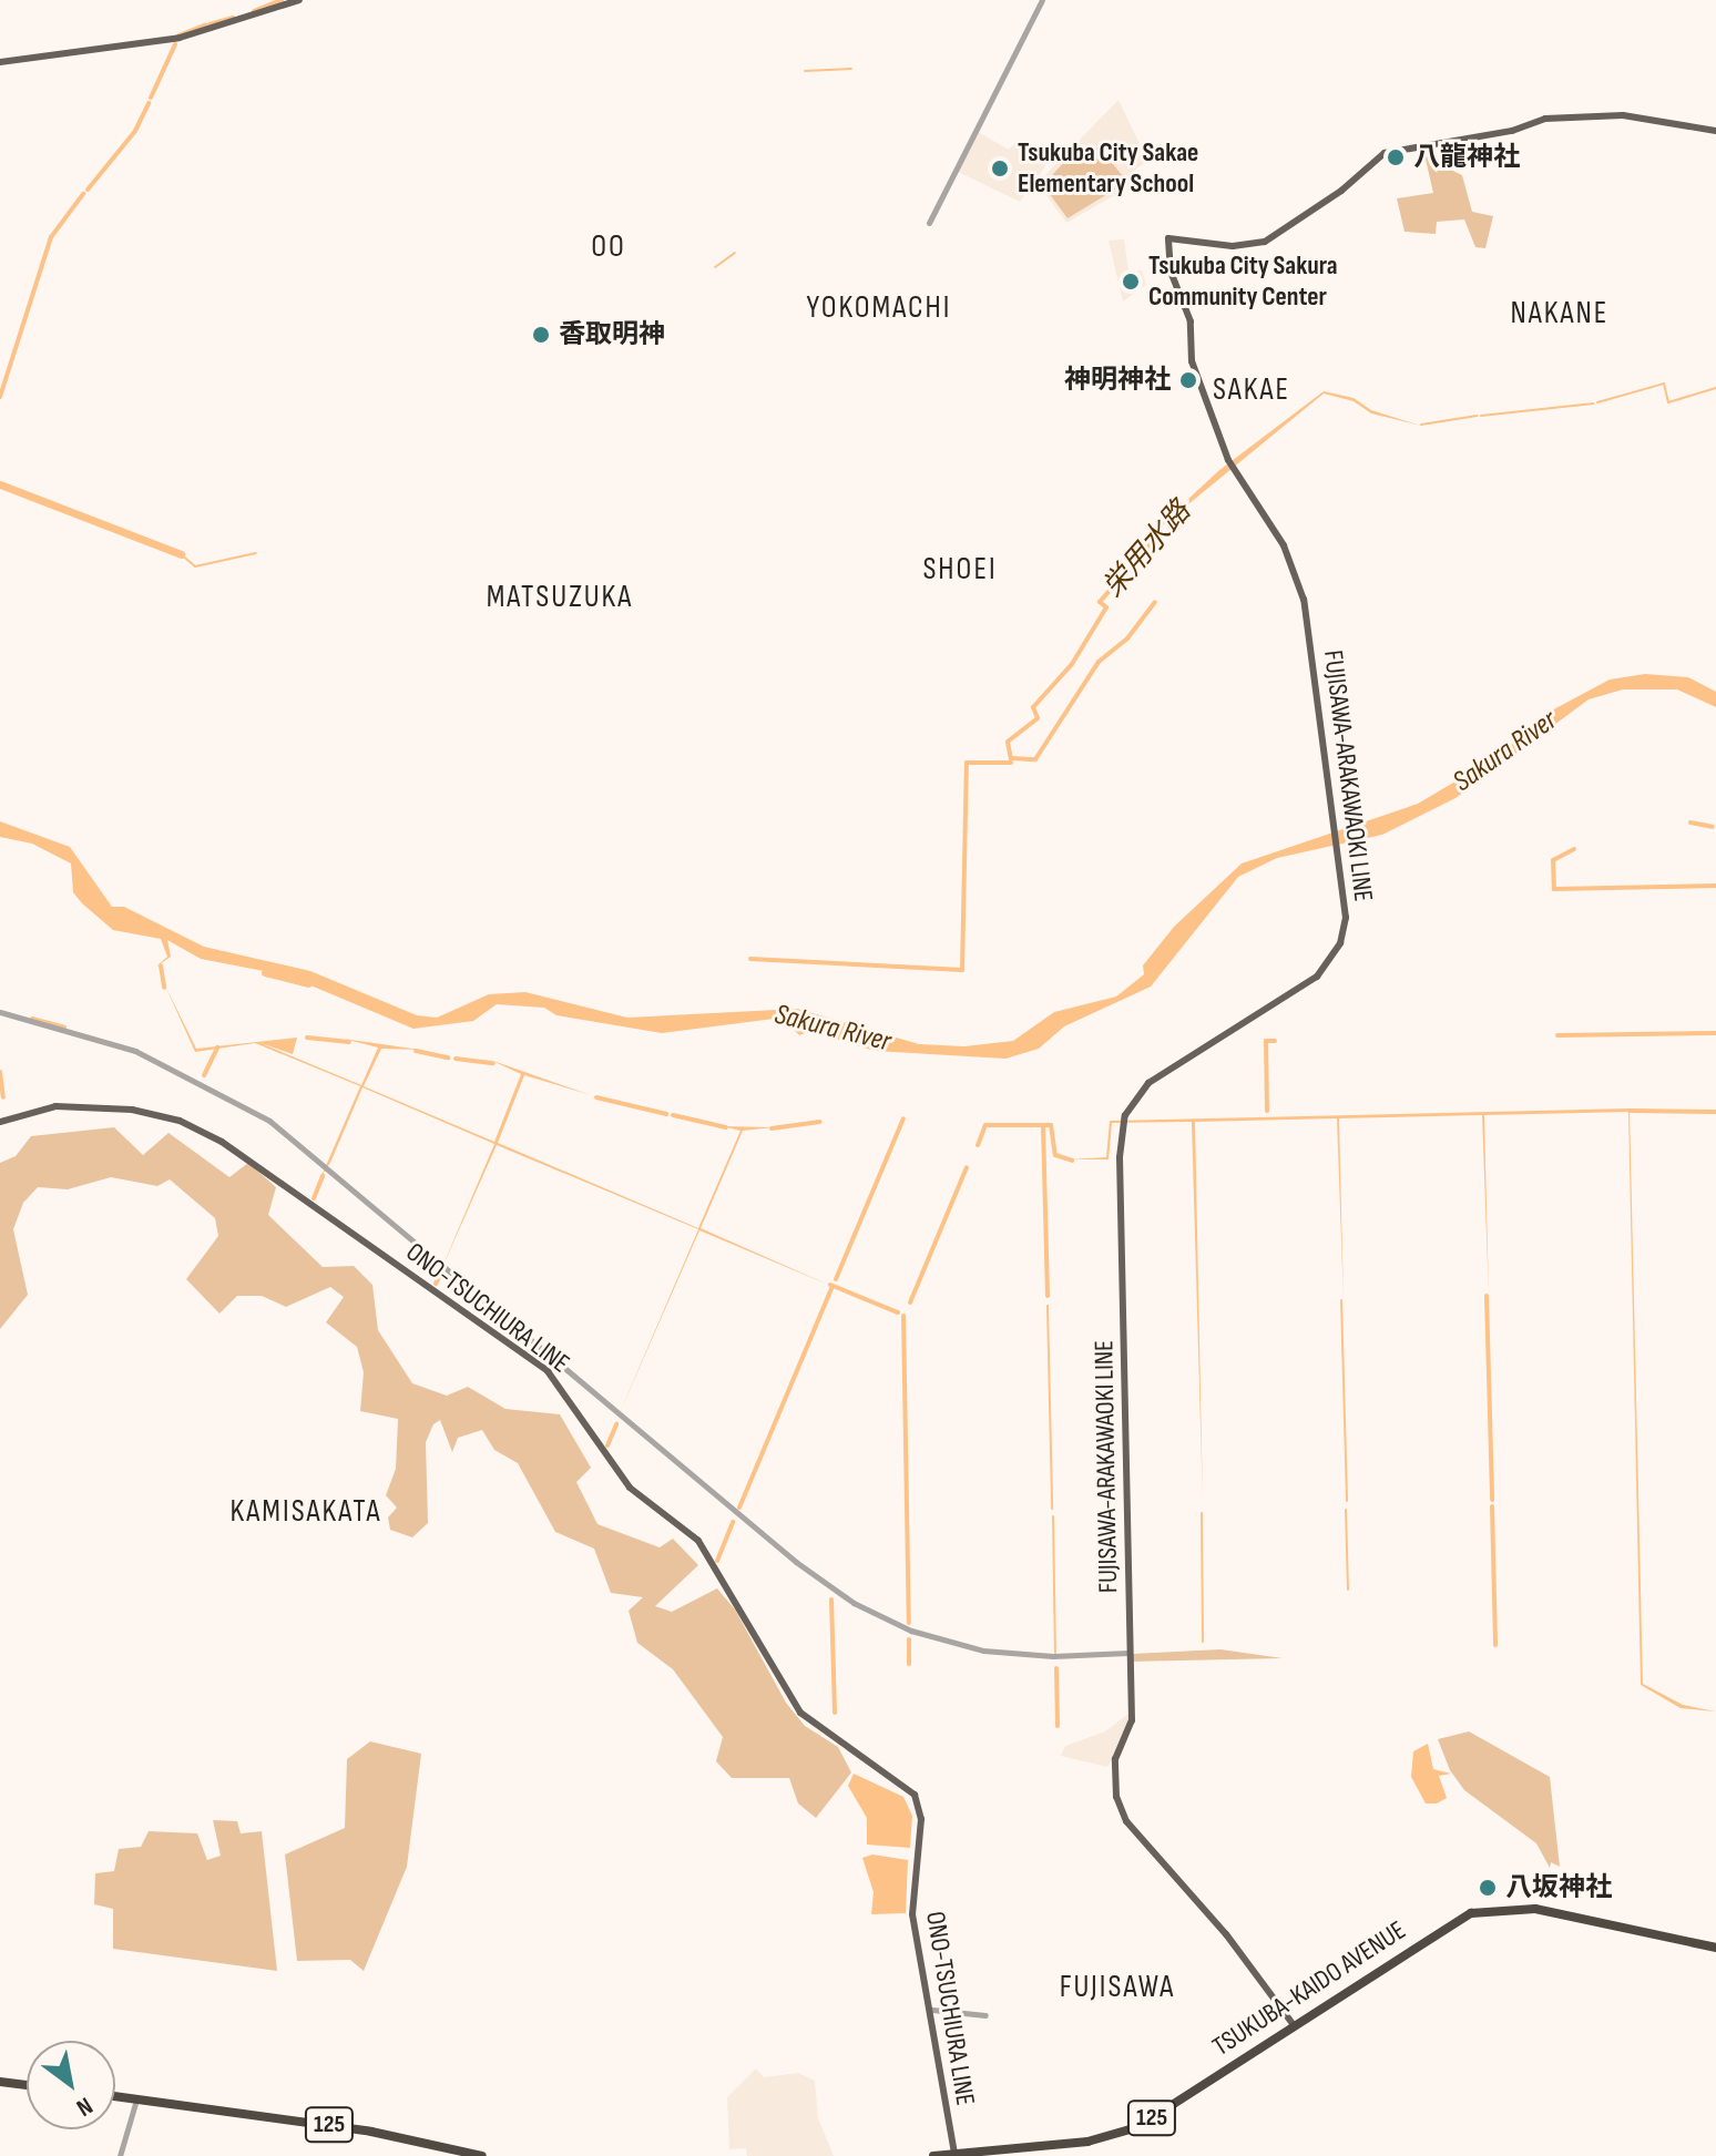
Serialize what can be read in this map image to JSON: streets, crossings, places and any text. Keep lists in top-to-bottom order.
{
  "streets": {
    "highway": ["TSUKUBA-KAIDO AVENUE", "125"],
    "main road": ["FUJISAWA-ARAKAWAOKI LINE", "ONO-TSUCHIURA LINE"]
  },
  "crossings": [
    ["FUJISAWA-ARAKAWAOKI LINE", "TSUKUBA-KAIDO AVENUE"],
    ["ONO-TSUCHIURA LINE", "TSUKUBA-KAIDO AVENUE"]
  ],
  "districts": [
    "OO",
    "YOKOMACHI",
    "NAKANE",
    "SAKAE",
    "SHOEI",
    "MATSUZUKA",
    "KAMISAKATA",
    "FUJISAWA"
  ],
  "water": ["栄用水路", "Sakura River"],
  "places": [
    "八龍神社",
    "Tsukuba City Sakae Elementary School",
    "Tsukuba City Sakura Community Center",
    "香取明神",
    "神明神社",
    "八坂神社"
  ],
  "north": "bottom right"
}
